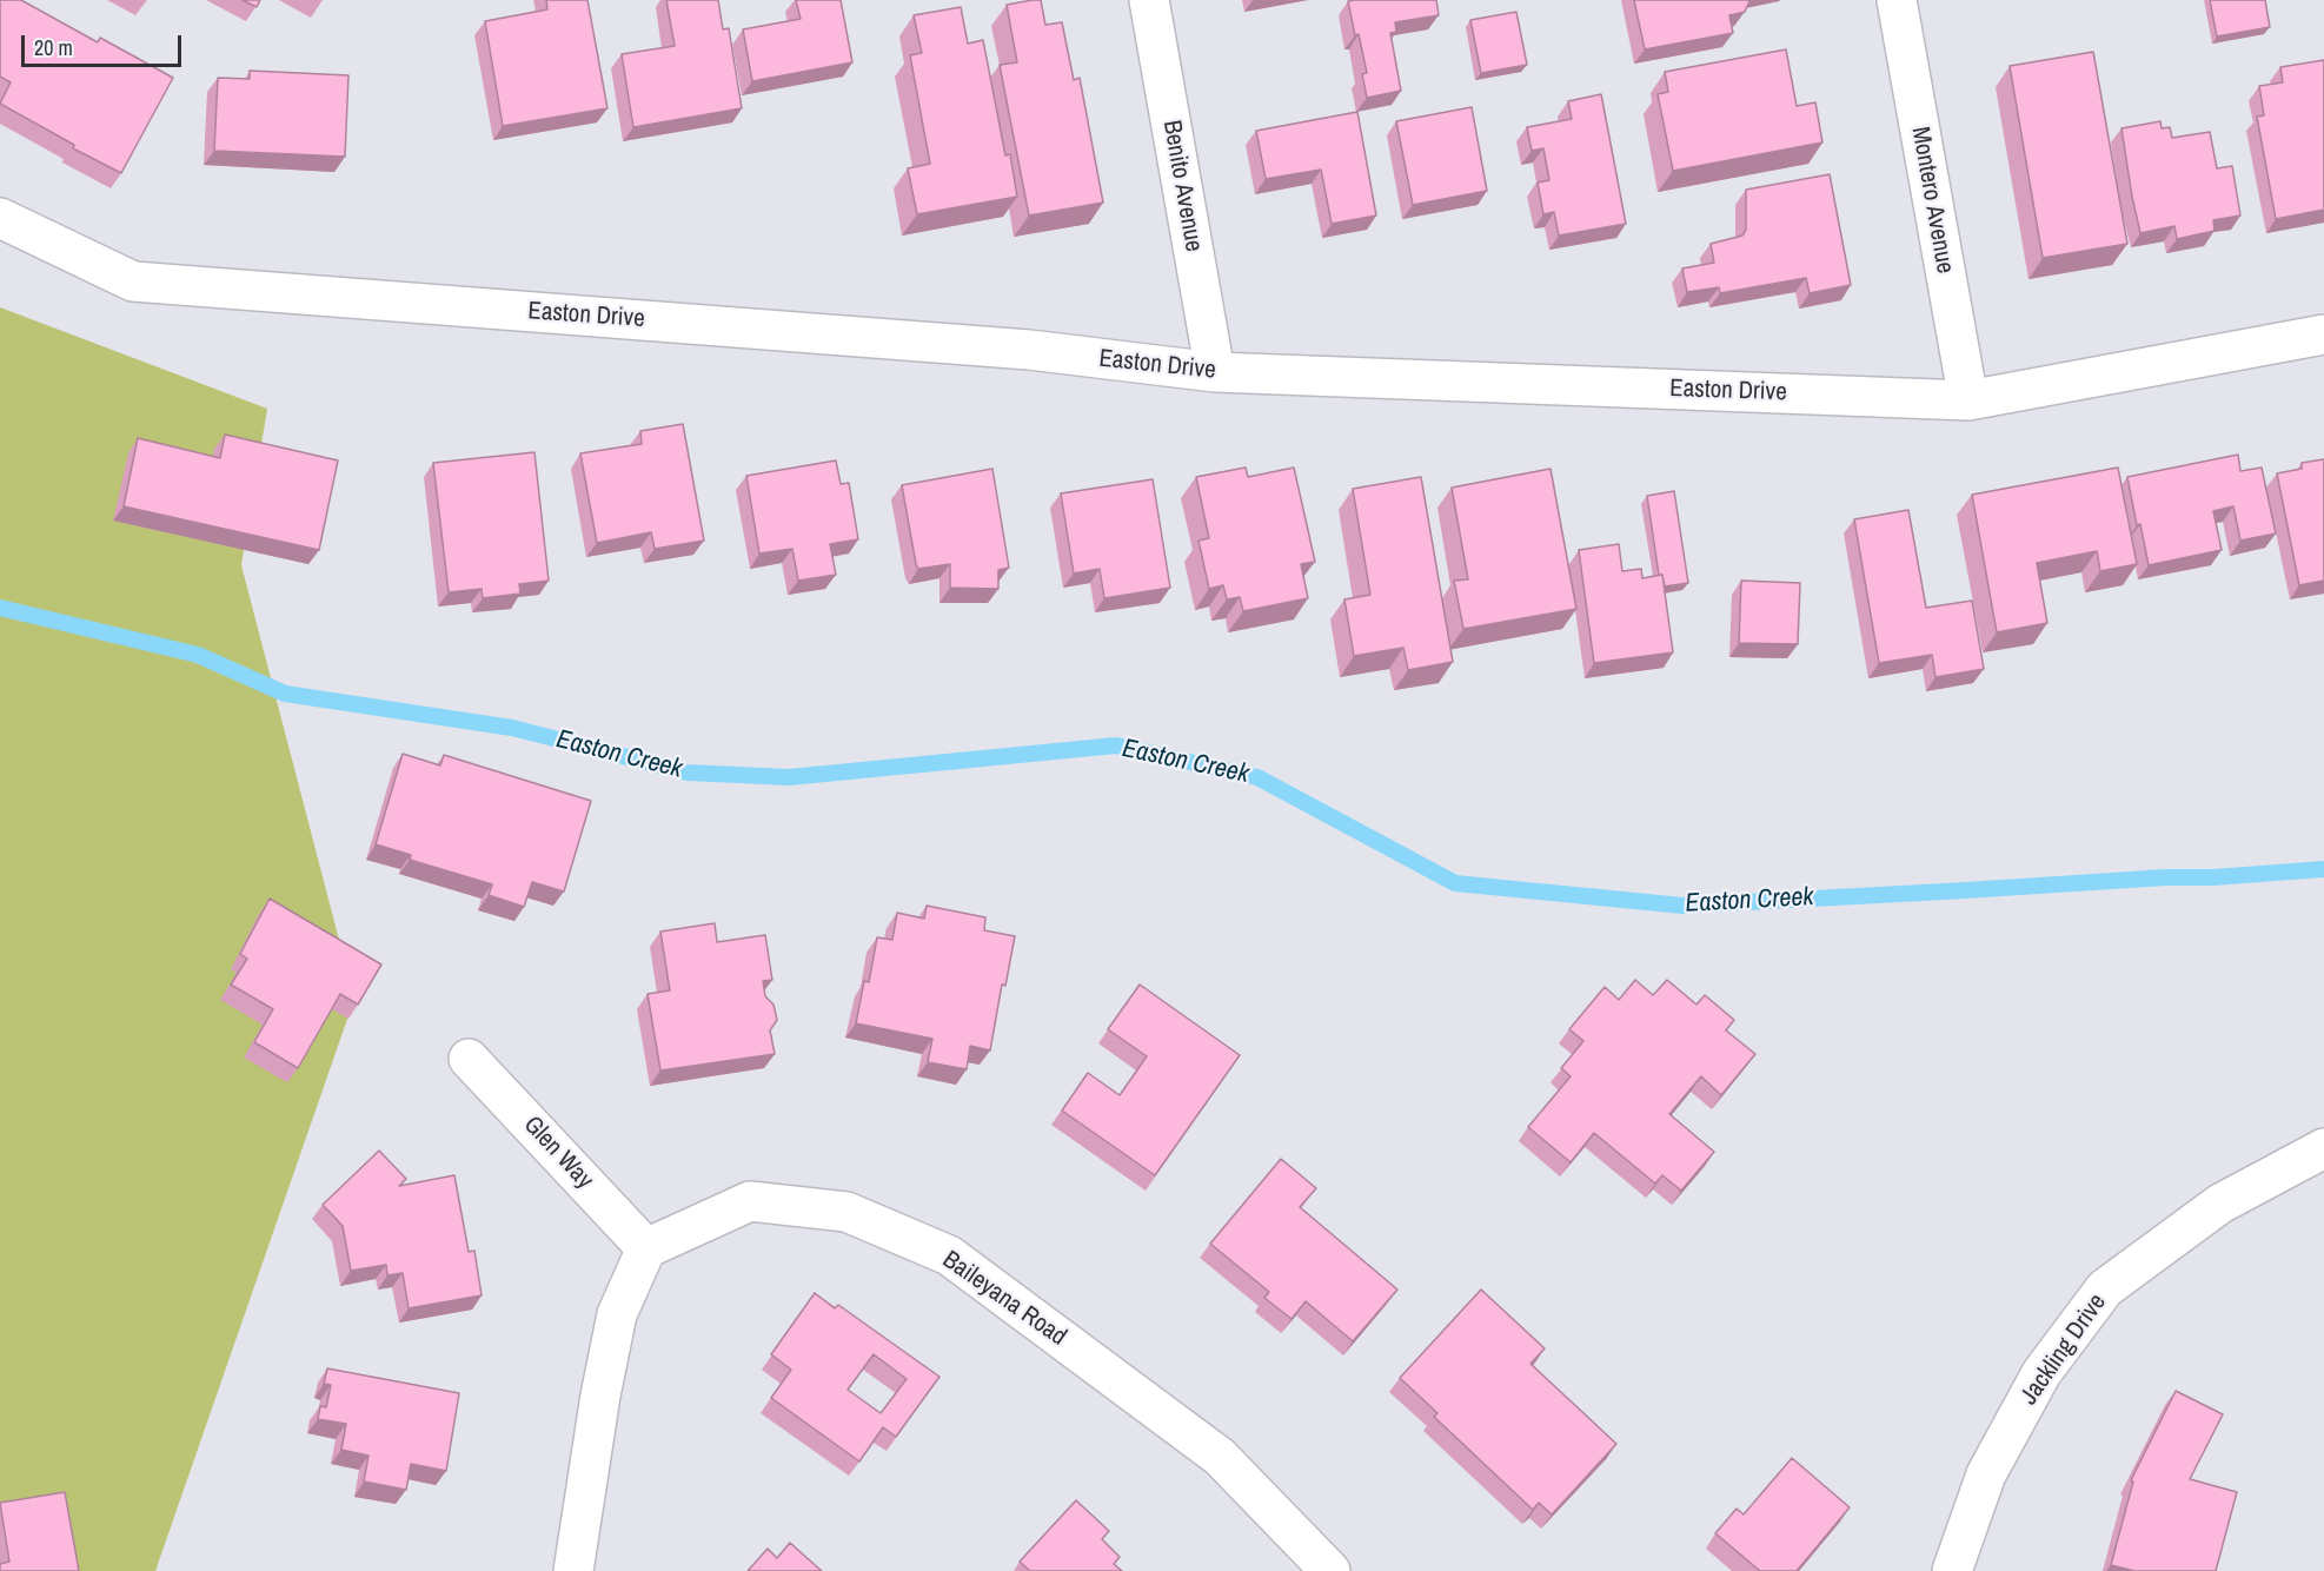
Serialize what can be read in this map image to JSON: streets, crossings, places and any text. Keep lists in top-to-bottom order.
{
  "streets": {
    "street": [
      "Benito Avenue",
      "Montero Avenue",
      "Easton Drive",
      "Glen Way",
      "Baileyana Road",
      "Jackling Drive"
    ]
  },
  "crossings": [
    ["Benito Avenue", "Easton Drive"],
    ["Montero Avenue", "Easton Drive"],
    ["Glen Way", "Baileyana Road"]
  ],
  "water": ["Easton Creek"],
  "scale_bar": "20 m"
}
